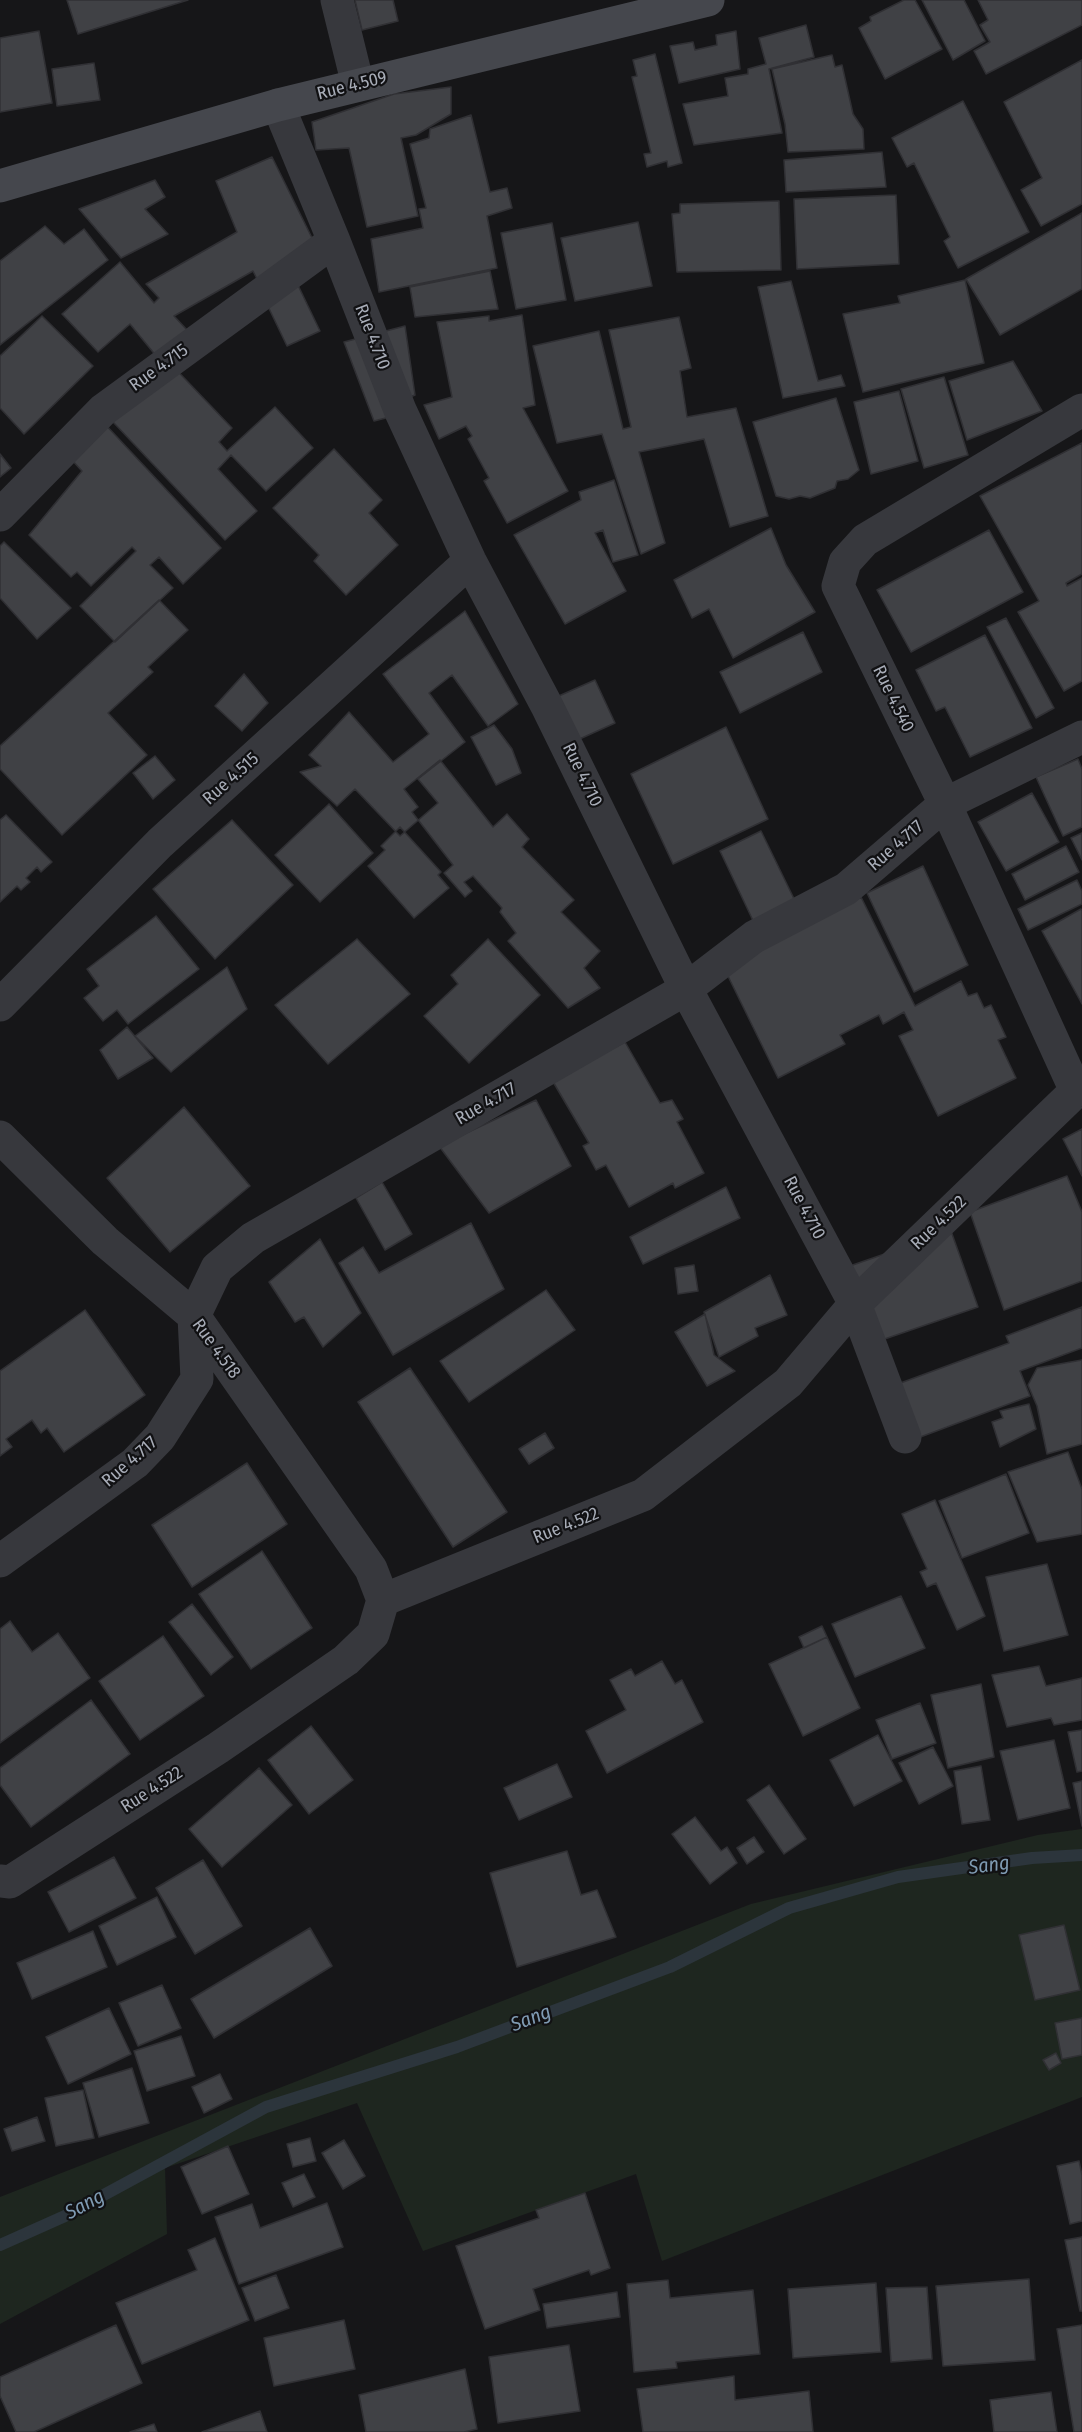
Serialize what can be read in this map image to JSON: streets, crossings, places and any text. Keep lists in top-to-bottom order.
{
  "streets": {
    "street": [
      "Rue 4.509",
      "Rue 4.710",
      "Rue 4.715",
      "Rue 4.540",
      "Rue 4.515",
      "Rue 4.717",
      "Rue 4.522",
      "Rue 4.518"
    ]
  },
  "crossings": [
    ["Rue 4.509", "Rue 4.710"],
    ["Rue 4.710", "Rue 4.715"],
    ["Rue 4.710", "Rue 4.515"],
    ["Rue 4.710", "Rue 4.717"],
    ["Rue 4.710", "Rue 4.522"],
    ["Rue 4.540", "Rue 4.717"],
    ["Rue 4.540", "Rue 4.522"],
    ["Rue 4.717", "Rue 4.518"],
    ["Rue 4.522", "Rue 4.518"]
  ],
  "water": ["Sang"]
}
